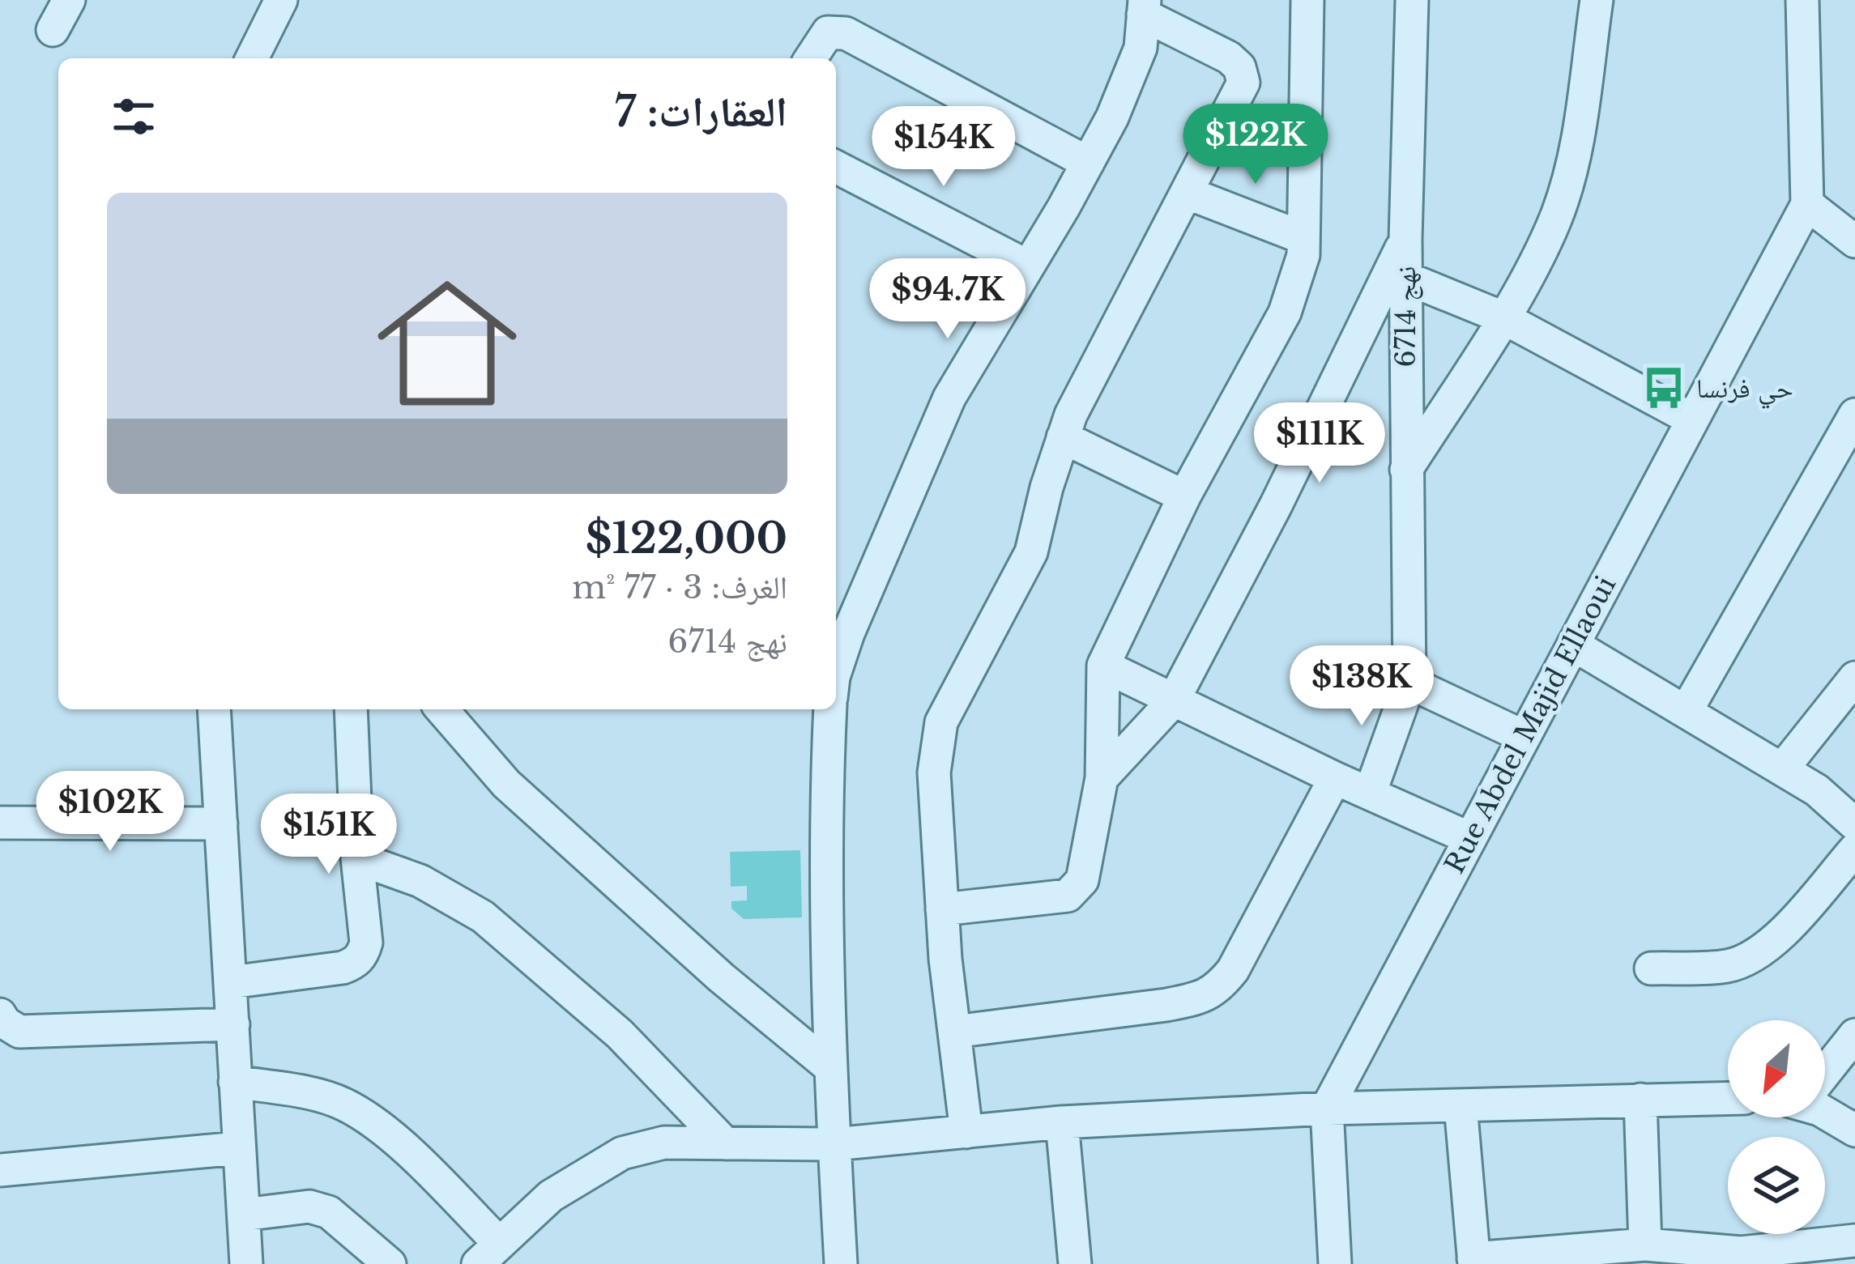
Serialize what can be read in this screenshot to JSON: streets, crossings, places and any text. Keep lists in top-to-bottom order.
{
  "streets": {
    "street": ["نهج 6714", "Rue Abdel Majid Ellaoui"]
  },
  "places": {
    "bus stop": ["حي فرنسا"]
  },
  "north": "bottom left",
  "page": {
    "heading": "العقارات: 7",
    "price": [
      "$122K",
      "$154K",
      "$94.7K",
      "$111K",
      "$138K",
      "$102K",
      "$151K"
    ],
    "list": [
      {
        "name": "$122,000",
        "note": "الغرف: 3 · 77 m² · نهج 6714"
      }
    ]
  }
}
